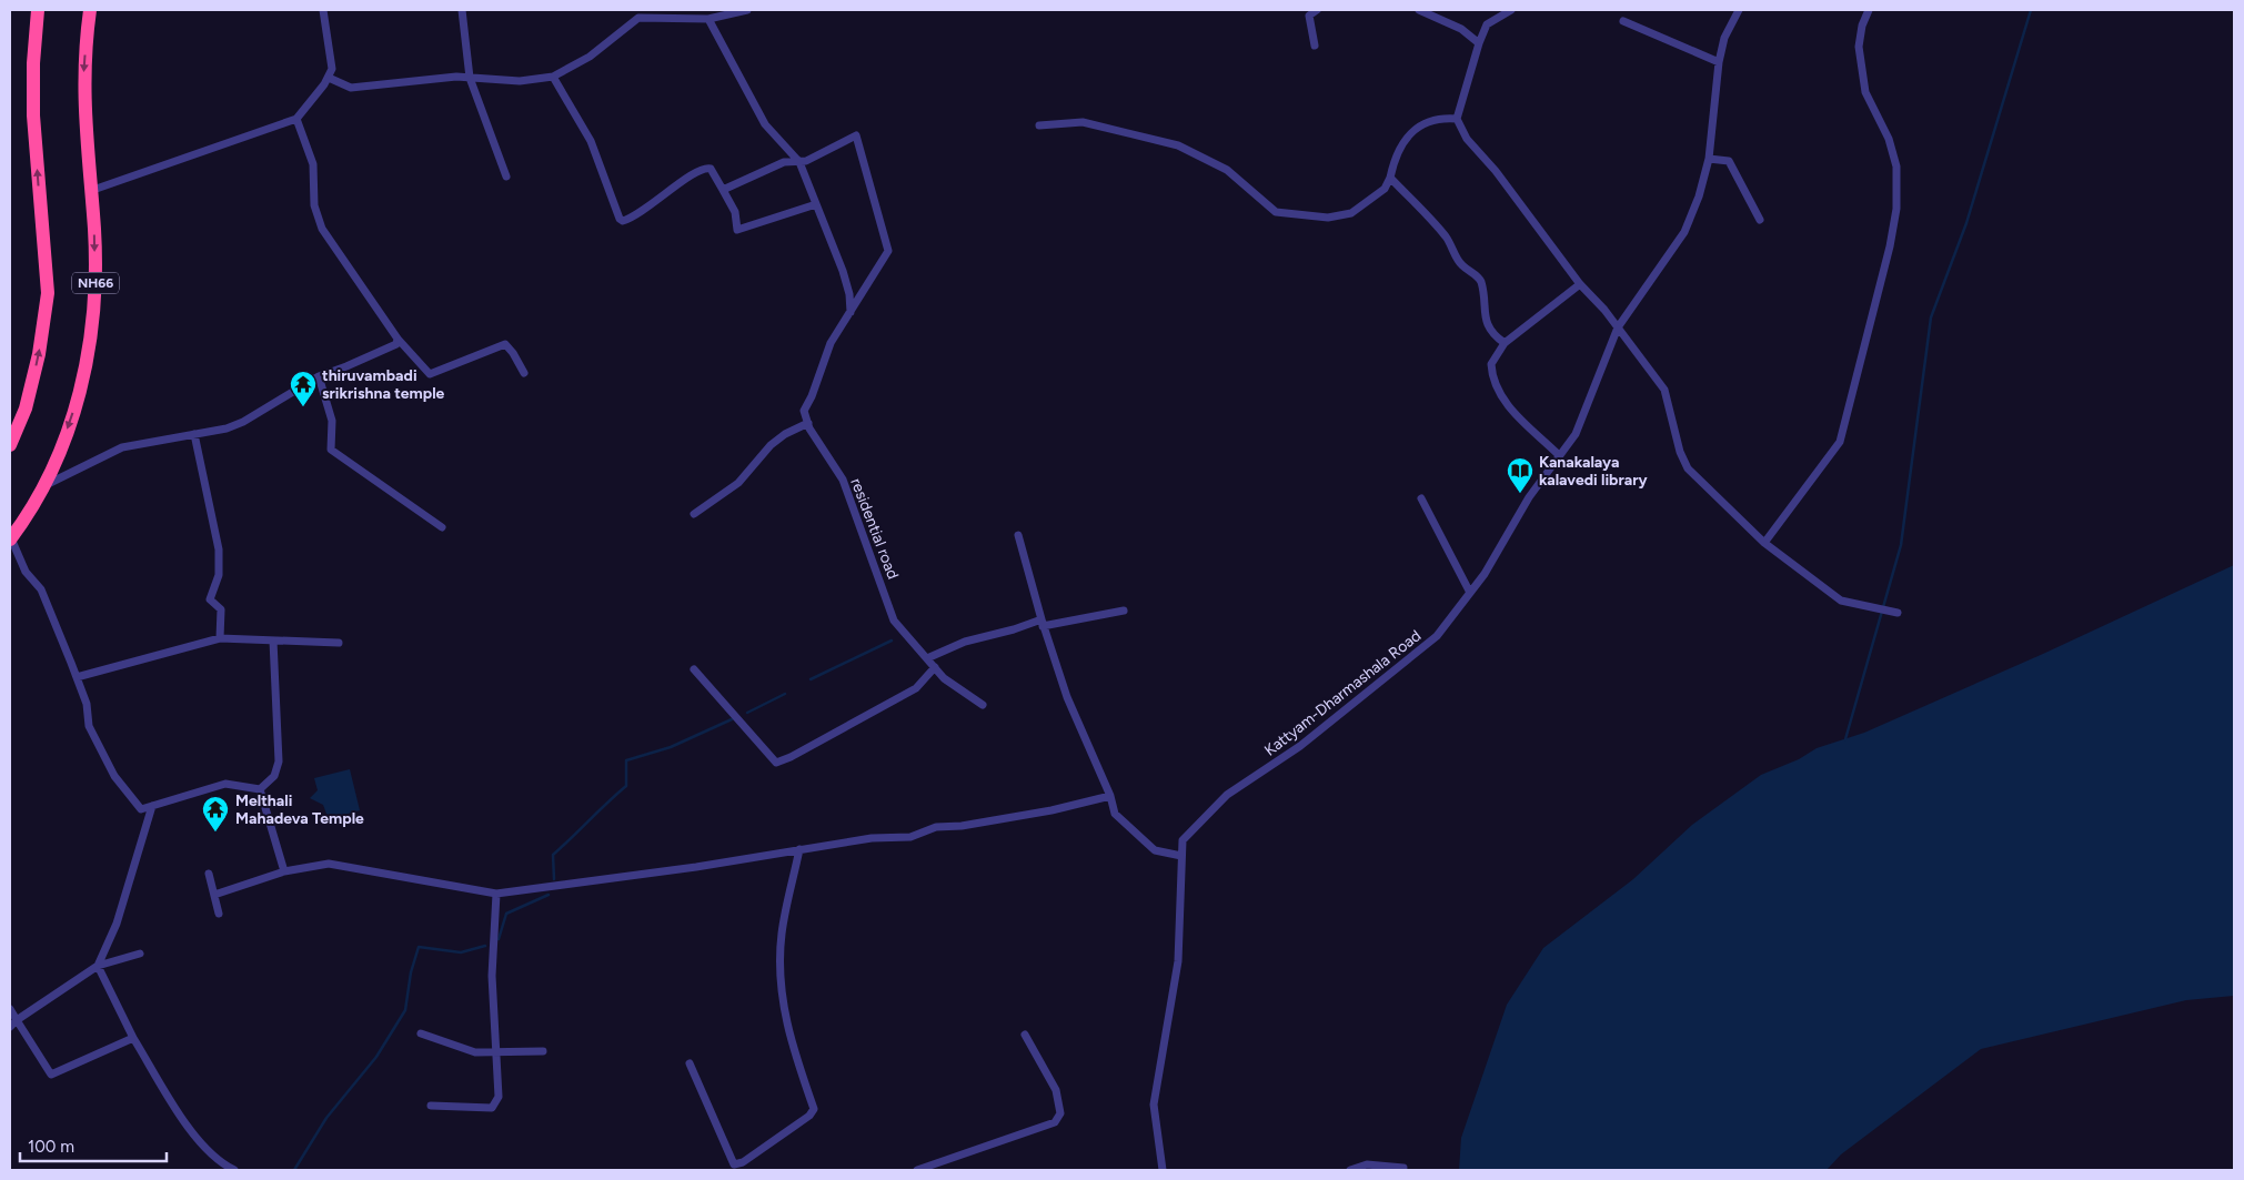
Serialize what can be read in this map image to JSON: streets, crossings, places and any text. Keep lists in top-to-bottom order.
{
  "streets": {
    "highway": ["NH66"],
    "street": ["residential road", "Kattyam-Dharmashala Road"]
  },
  "places": {
    "temple": ["thiruvambadi srikrishna temple", "Melthali Mahadeva Temple"],
    "library": ["Kanakalaya kalavedi library"]
  },
  "scale_bar": "100 m"
}
